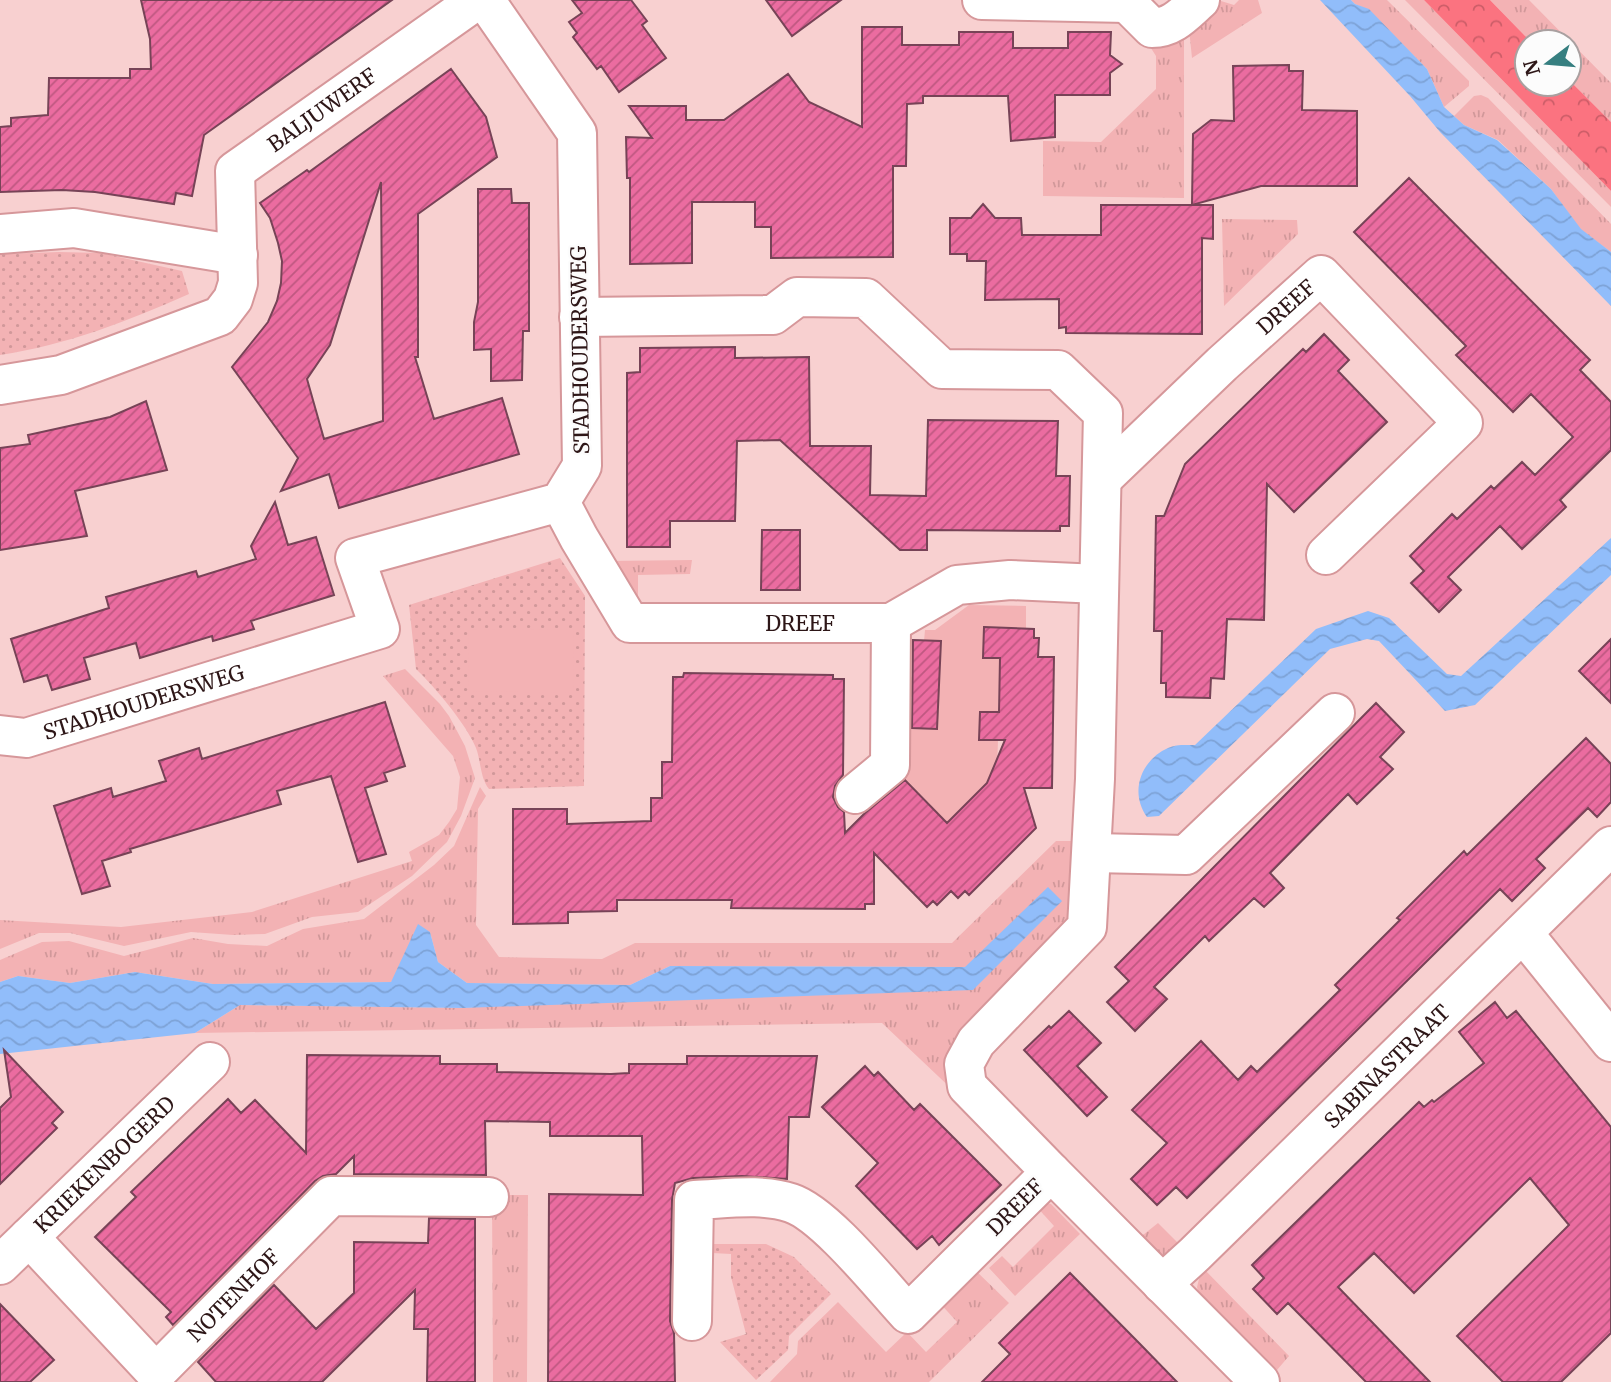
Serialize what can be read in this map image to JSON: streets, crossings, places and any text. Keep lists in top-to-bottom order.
{
  "streets": {
    "street": [
      "BALJUWERF",
      "DREEF",
      "STADHOUDERSWEG",
      "SABINASTRAAT",
      "KRIEKENBOGERD",
      "NOTENHOF"
    ]
  },
  "crossings": [
    ["DREEF", "STADHOUDERSWEG"],
    ["KRIEKENBOGERD", "NOTENHOF"]
  ],
  "north": "left"
}
